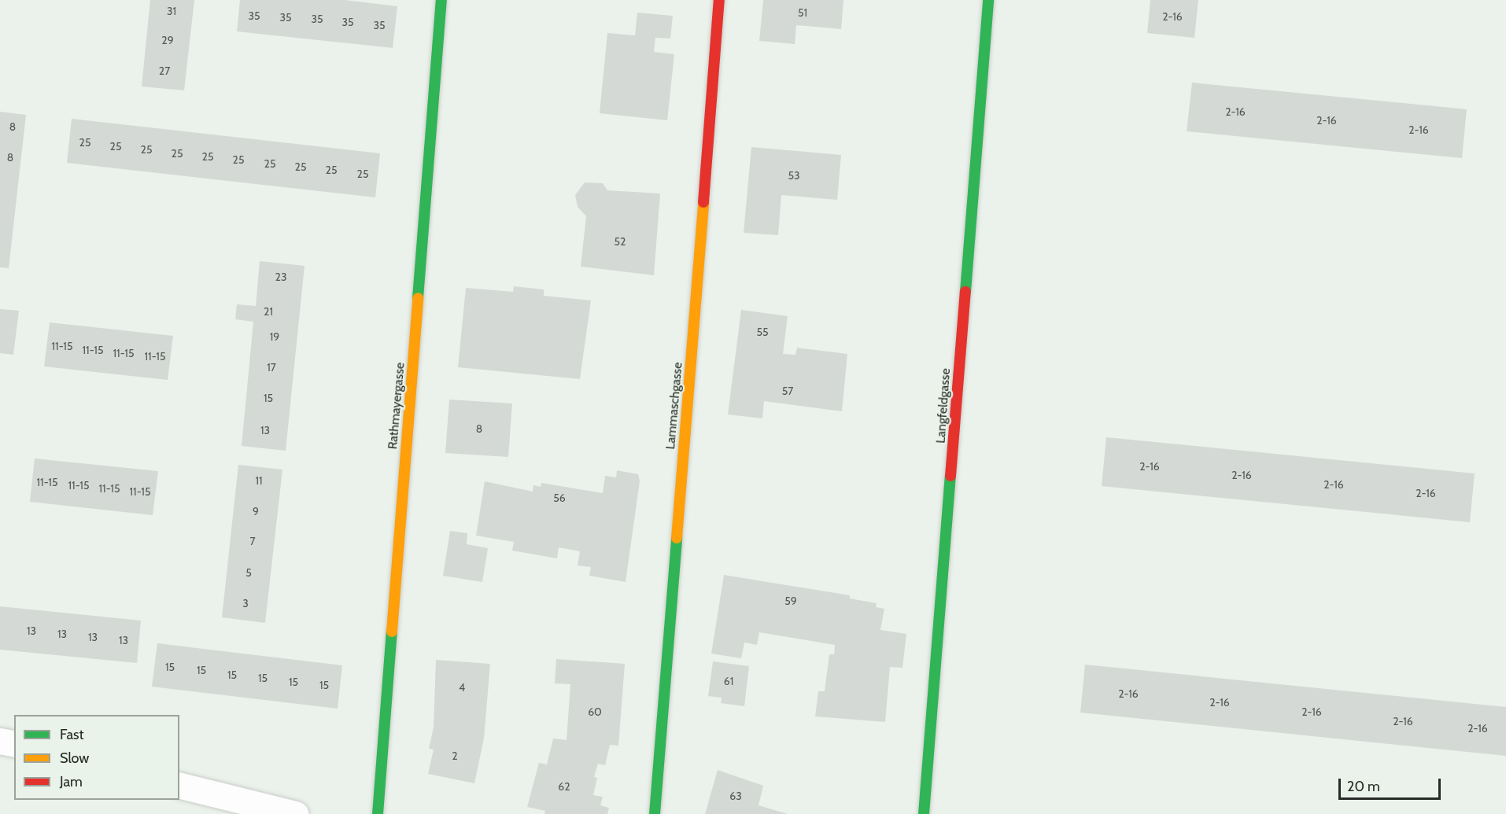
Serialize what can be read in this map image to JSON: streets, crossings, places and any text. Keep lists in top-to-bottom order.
{
  "streets": {
    "street": ["Rathmayergasse", "Lammaschgasse", "Langfeldgasse"]
  },
  "house_numbers": [
    "31",
    "51",
    "35",
    "2-16",
    "35",
    "35",
    "35",
    "35",
    "29",
    "27",
    "2-16",
    "2-16",
    "8",
    "2-16",
    "25",
    "25",
    "25",
    "25",
    "25",
    "8",
    "25",
    "25",
    "25",
    "25",
    "25",
    "53",
    "52",
    "23",
    "21",
    "55",
    "19",
    "11-15",
    "11-15",
    "11-15",
    "11-15",
    "17",
    "57",
    "15",
    "8",
    "13",
    "2-16",
    "2-16",
    "11",
    "11-15",
    "2-16",
    "11-15",
    "11-15",
    "11-15",
    "2-16",
    "56",
    "9",
    "7",
    "5",
    "59",
    "3",
    "13",
    "13",
    "13",
    "13",
    "15",
    "15",
    "15",
    "15",
    "61",
    "15",
    "15",
    "4",
    "2-16",
    "2-16",
    "60",
    "2-16",
    "2-16",
    "2-16",
    "2",
    "62",
    "63"
  ],
  "legend": ["Fast", "Slow", "Jam"],
  "scale_bar": "20 m"
}
